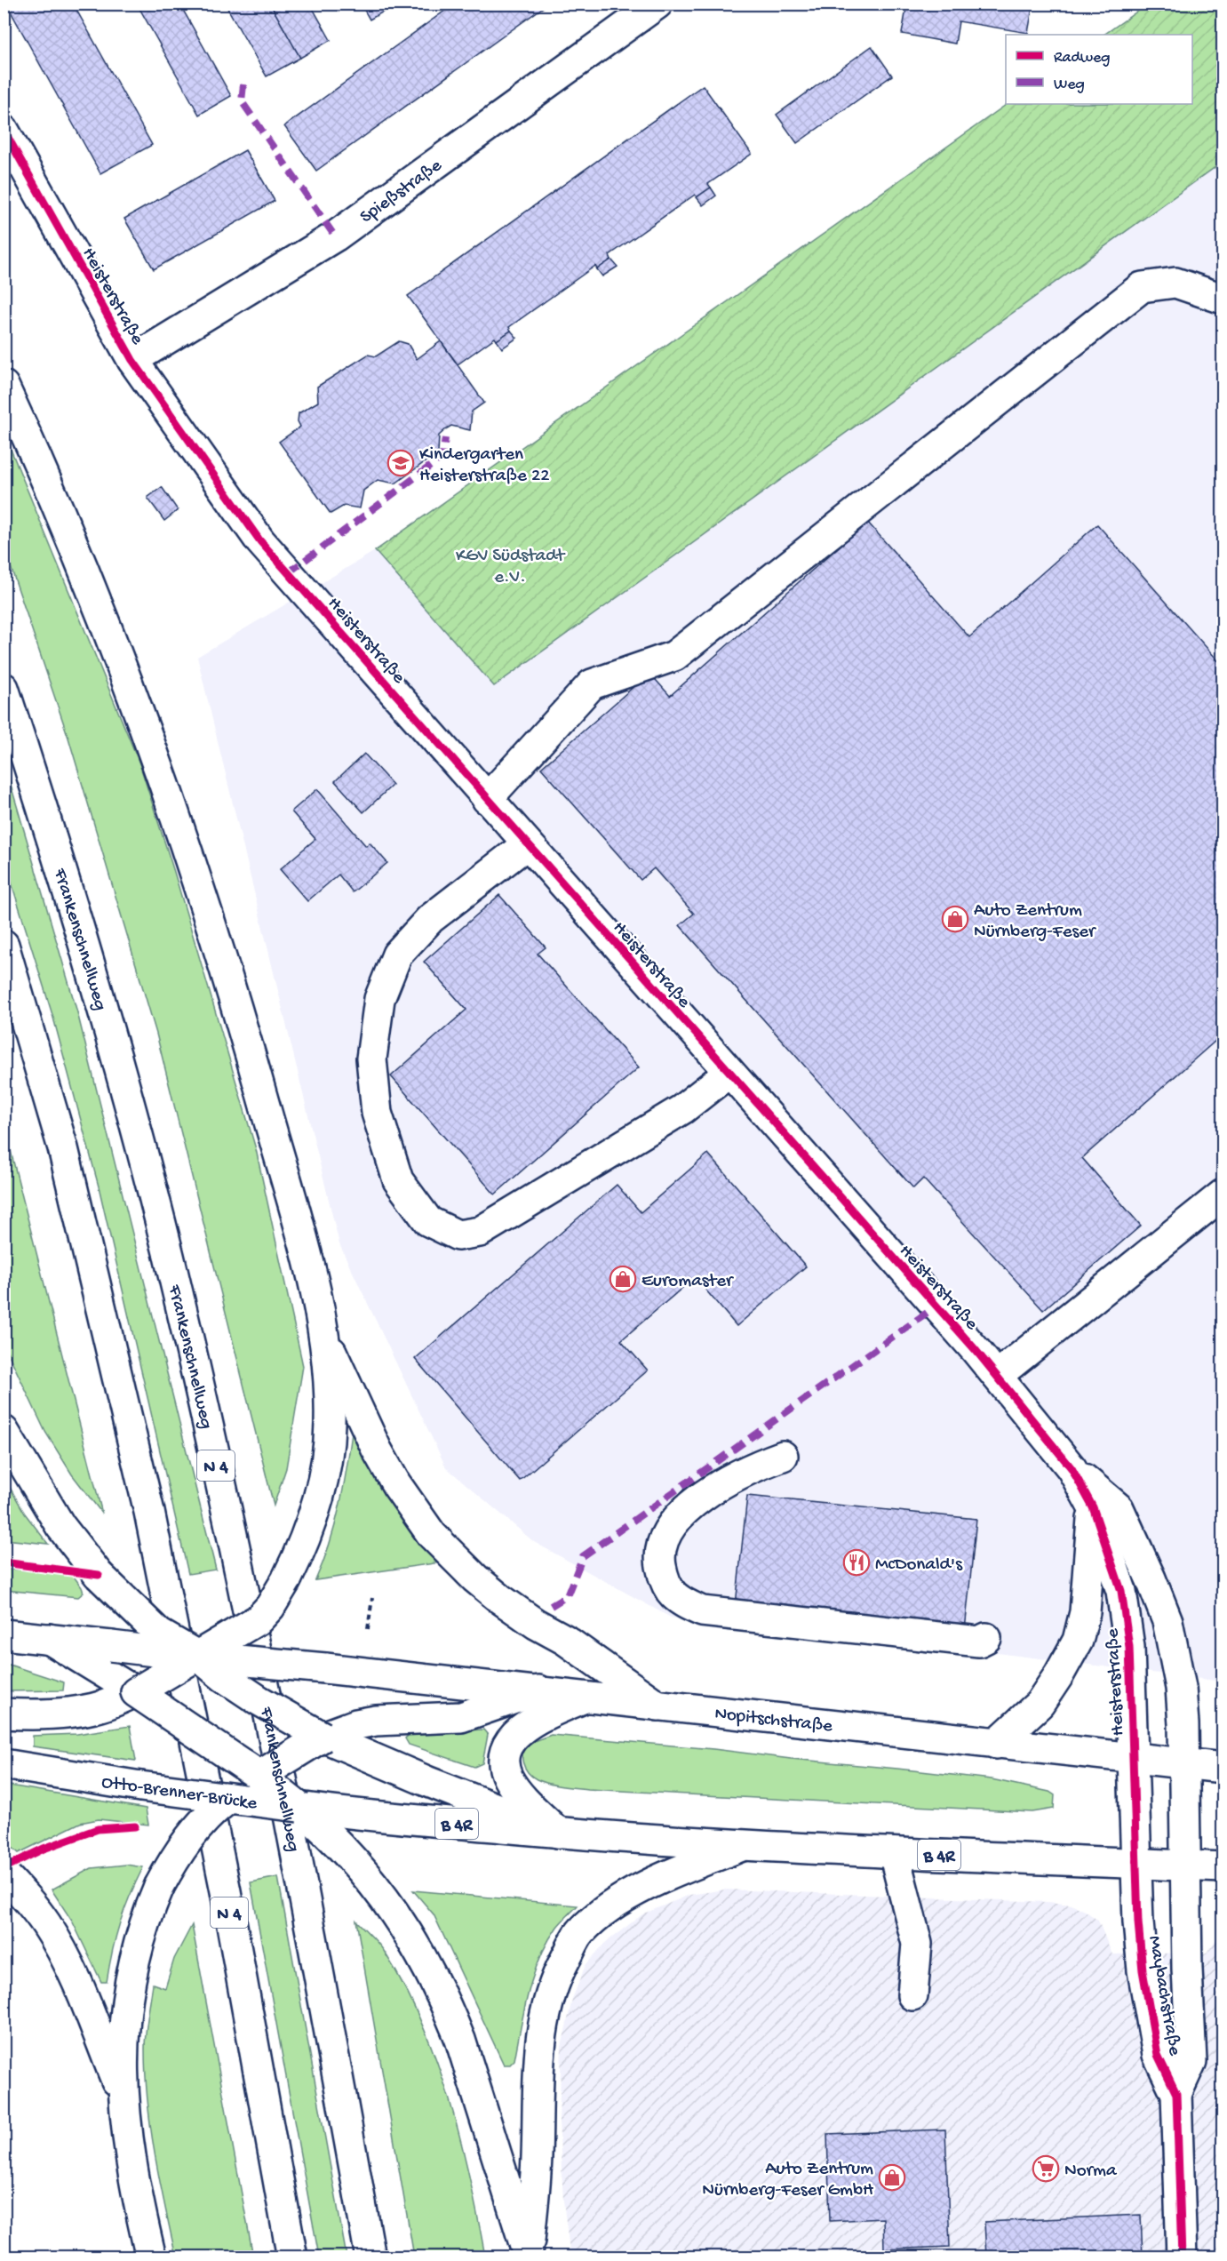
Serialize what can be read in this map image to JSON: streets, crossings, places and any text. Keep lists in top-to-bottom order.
{
  "streets": {
    "main road": [
      "Spießstraße",
      "Heisterstraße",
      "Frankenschnellweg",
      "N 4",
      "Nopitschstraße",
      "Otto-Brenner-Brücke",
      "B 4R",
      "Maybachstraße"
    ]
  },
  "crossings": [
    ["Spießstraße", "Heisterstraße"],
    ["Heisterstraße", "Nopitschstraße"],
    ["Heisterstraße", "B 4R"],
    ["Heisterstraße", "Maybachstraße"],
    ["Nopitschstraße", "Maybachstraße"],
    ["Otto-Brenner-Brücke", "B 4R"],
    ["B 4R", "Maybachstraße"]
  ],
  "parks": ["KGV Südstadt e.V."],
  "places": {
    "school or university": ["Kindergarten Heisterstraße 22"],
    "shop": ["Auto Zentrum Nürnberg-Feser", "Euromaster", "Auto Zentrum Nürnberg-Feser GmbH"],
    "restaurant": ["McDonald's"],
    "supermarket": ["Norma"]
  },
  "legend": ["Radweg", "Weg"]
}
